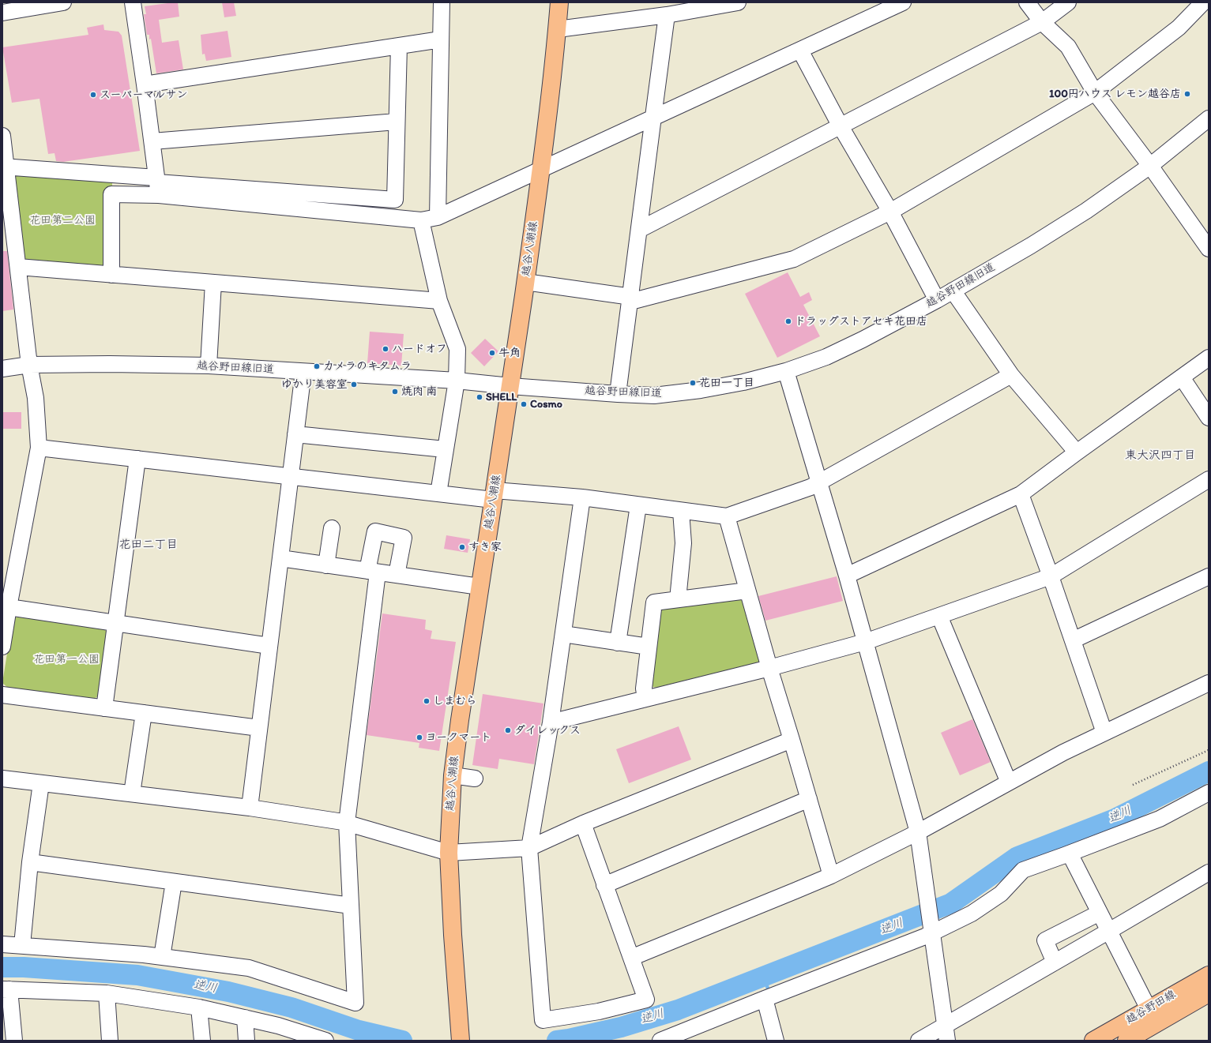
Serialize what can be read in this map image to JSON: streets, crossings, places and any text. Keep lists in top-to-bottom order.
{
  "streets": {
    "main road": ["越谷八潮線", "越谷野田線"],
    "street": ["越谷野田線旧道"]
  },
  "crossings": [
    ["越谷八潮線", "越谷野田線旧道"]
  ],
  "districts": ["東大沢四丁目", "花田二丁目"],
  "water": ["逆川"],
  "parks": ["花田第二公園", "花田第一公園"],
  "places": [
    "100円ハウス レモン越谷店",
    "スーパーマルサン",
    "ドラッグストアセキ花田店",
    "ハードオフ",
    "牛角",
    "カメラのキタムラ",
    "花田一丁目",
    "ゆかり美容室",
    "焼肉 南",
    "SHELL",
    "Cosmo",
    "すき家",
    "しまむら",
    "ダイレックス",
    "ヨークマート"
  ]
}
